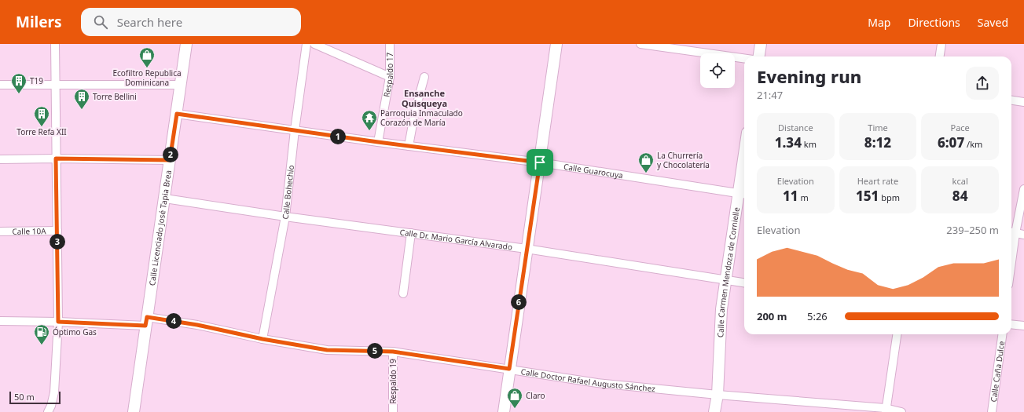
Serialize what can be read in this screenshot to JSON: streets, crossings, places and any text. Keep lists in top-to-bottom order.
{
  "streets": {
    "street": [
      "Respaldo 17",
      "Calle Guarocuya",
      "Calle Bohechío",
      "Calle Licenciado José Tapia Brea",
      "Calle 10A",
      "Calle Dr. Mario García Alvarado",
      "Calle Carmen Mendoza de Cornielle",
      "Calle Caña Dulce",
      "Calle Doctor Rafael Augusto Sánchez",
      "Respaldo 19"
    ]
  },
  "crossings": [
    ["Respaldo 17", "Calle Guarocuya"],
    ["Calle Guarocuya", "Calle Bohechío"],
    ["Calle Guarocuya", "Calle Licenciado José Tapia Brea"],
    ["Calle Guarocuya", "Calle Carmen Mendoza de Cornielle"],
    ["Calle Bohechío", "Calle Dr. Mario García Alvarado"],
    ["Calle Bohechío", "Calle Doctor Rafael Augusto Sánchez"],
    ["Calle Licenciado José Tapia Brea", "Calle Dr. Mario García Alvarado"],
    ["Calle Licenciado José Tapia Brea", "Calle Doctor Rafael Augusto Sánchez"],
    ["Calle Dr. Mario García Alvarado", "Calle Carmen Mendoza de Cornielle"],
    ["Calle Carmen Mendoza de Cornielle", "Calle Doctor Rafael Augusto Sánchez"],
    ["Calle Doctor Rafael Augusto Sánchez", "Respaldo 19"]
  ],
  "districts": ["Ensanche Quisqueya"],
  "places": {
    "shop": ["Ecofiltro Republica Dominicana", "La Churrería y Chocolatería", "Claro"],
    "building": ["T19", "Torre Bellini", "Torre Refa XII"],
    "temple": ["Parroquia Inmaculado Corazón de María"],
    "fuel station": ["Óptimo Gas"]
  },
  "scale_bar": "50 m",
  "page": {
    "header": "Milers",
    "search": "Search here",
    "nav": ["Map", "Directions", "Saved"],
    "heading": ["Evening run", "21:47"],
    "stats": [
      ["Distance", "1.34 km"],
      ["Time", "8:12"],
      ["Pace", "6:07 /km"],
      ["Elevation", "11 m"],
      ["Heart rate", "151 bpm"],
      ["kcal", "84"]
    ],
    "pins": [
      "1",
      "2",
      "3",
      "6",
      "4",
      "5"
    ],
    "chart": ["Elevation", "239–250 m"],
    "list": [
      {
        "name": "200 m",
        "note": "5:26"
      }
    ],
    "scale": "50 m"
  }
}
